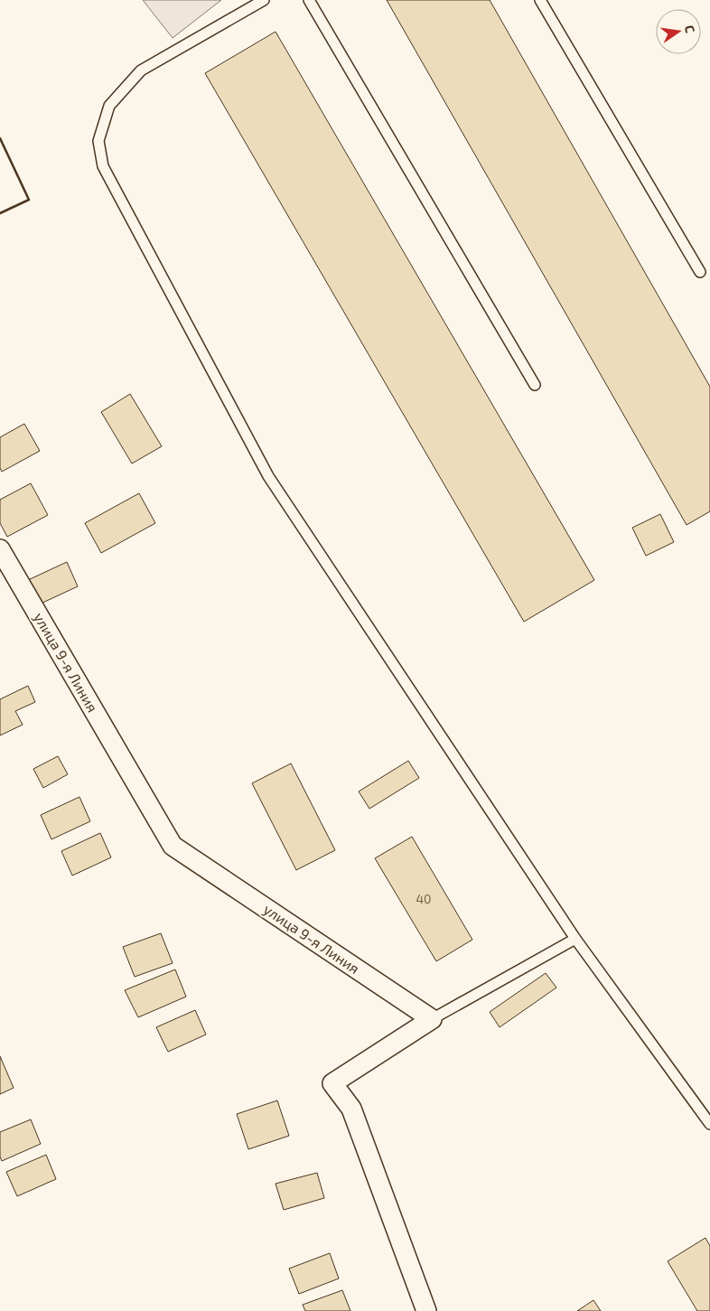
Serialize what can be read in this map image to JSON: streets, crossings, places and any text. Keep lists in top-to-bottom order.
{
  "streets": {
    "street": ["улица 9-я Линия"]
  },
  "house_numbers": ["40"],
  "north": "right"
}
